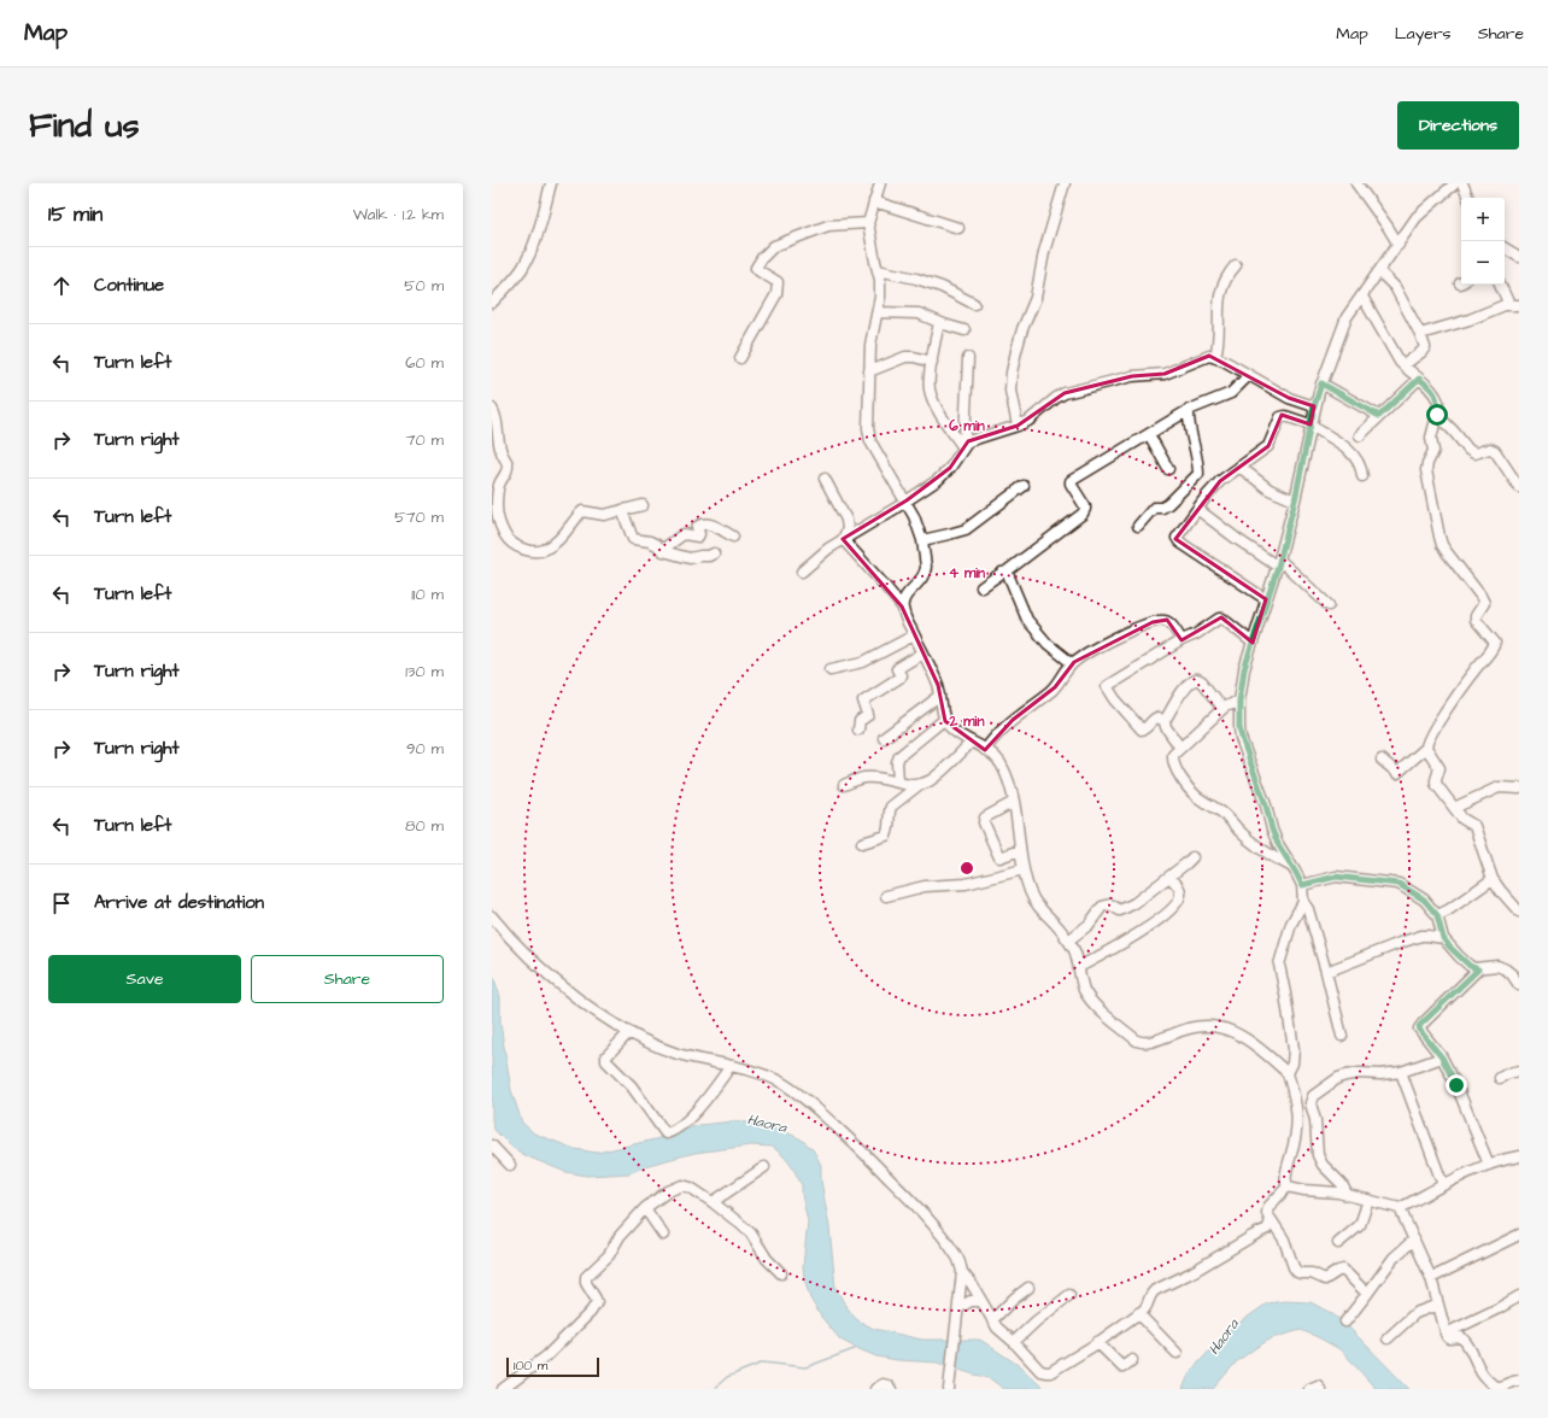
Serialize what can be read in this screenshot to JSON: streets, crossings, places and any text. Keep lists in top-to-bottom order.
{
  "water": ["Haora"],
  "scale_bar": "100 m",
  "page": {
    "header": "Map",
    "nav": ["Map", "Layers", "Share"],
    "buttons": [
      "Directions",
      ["Save", "Share"]
    ],
    "title": "Find us",
    "heading": ["15 min", "Walk · 1.2 km"],
    "map_buttons": ["+", "−"],
    "list": [
      ["Continue", "50 m"],
      ["Turn left", "60 m"],
      ["Turn right", "70 m"],
      ["Turn left", "570 m"],
      ["Turn left", "110 m"],
      ["Turn right", "130 m"],
      ["Turn right", "90 m"],
      ["Turn left", "80 m"],
      "Arrive at destination"
    ],
    "scale": "100 m"
  },
  "rings": ["6 min", "4 min", "2 min"]
}
